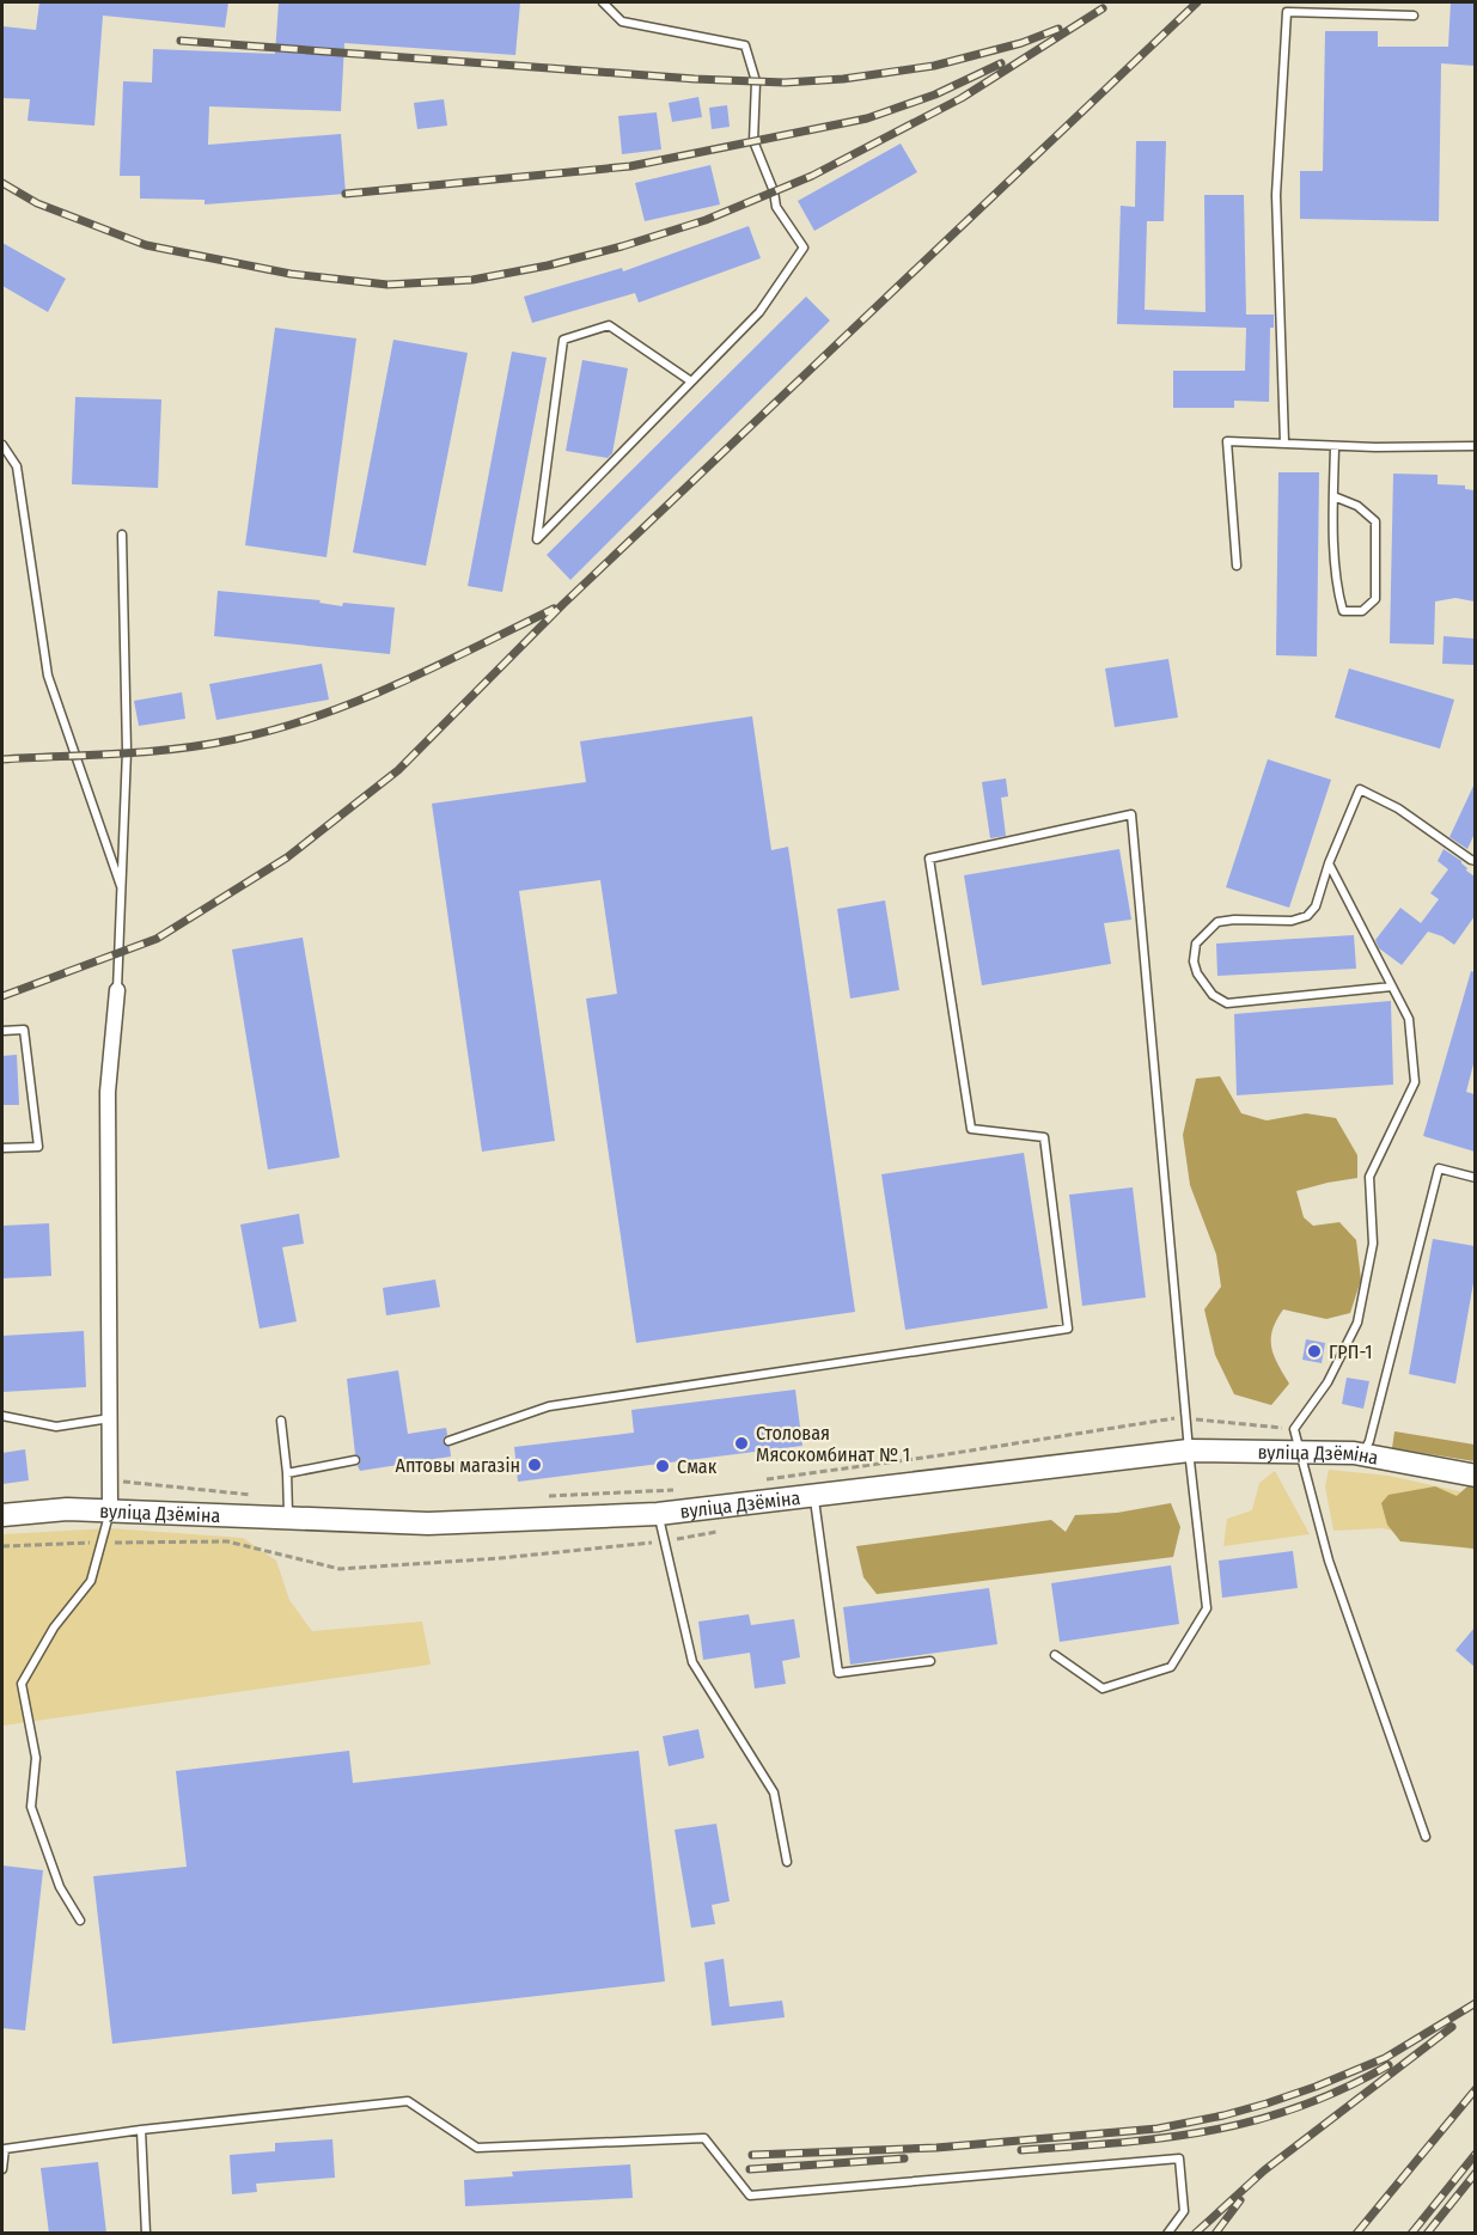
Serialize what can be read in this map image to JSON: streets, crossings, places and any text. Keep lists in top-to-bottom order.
{
  "streets": {
    "main road": ["вуліца Дзёміна"]
  },
  "places": [
    "ГРП-1",
    "Столовая Мясокомбинат № 1",
    "Аптовы магазін",
    "Смак"
  ]
}
